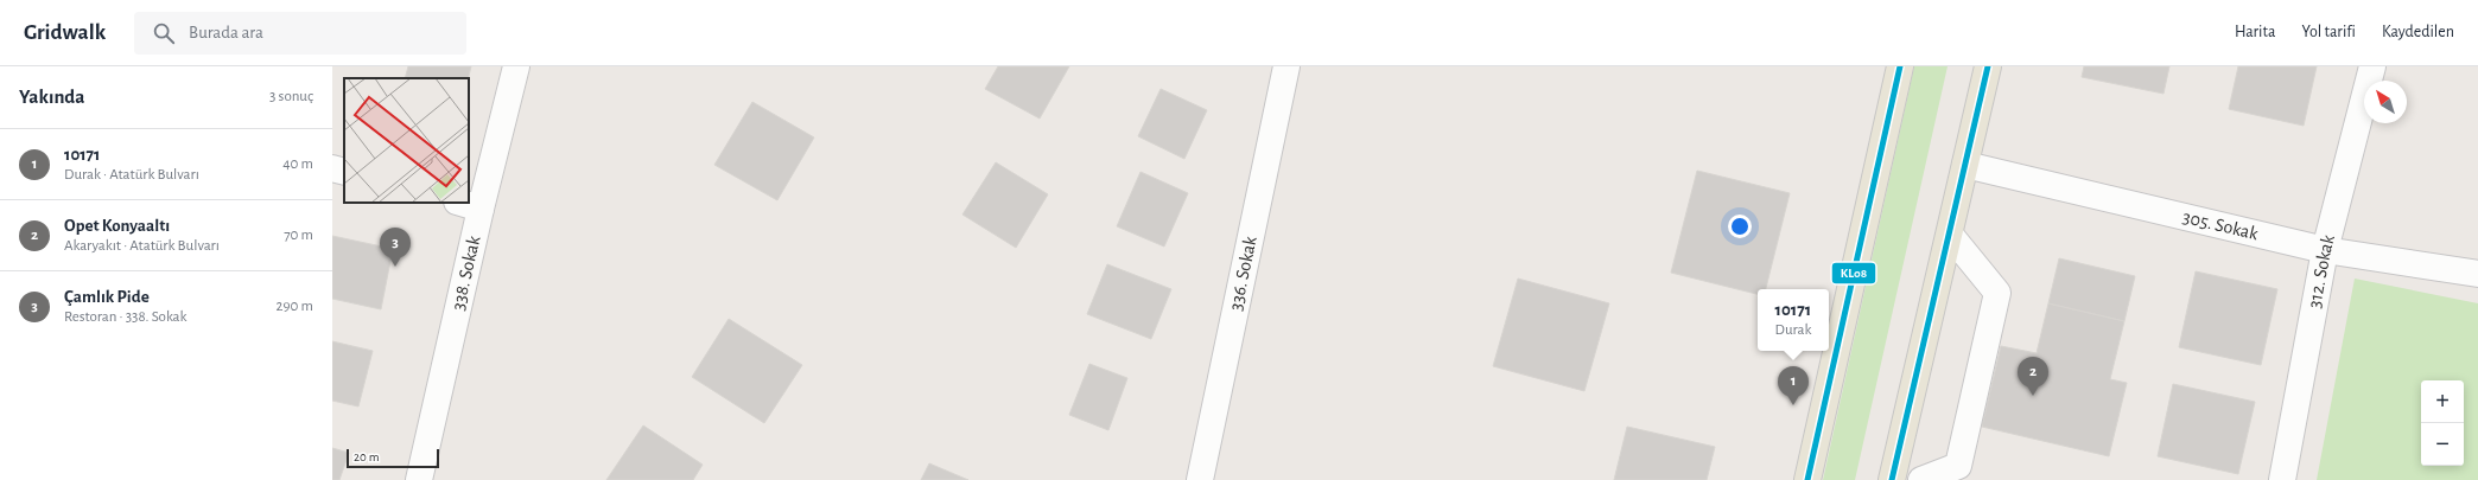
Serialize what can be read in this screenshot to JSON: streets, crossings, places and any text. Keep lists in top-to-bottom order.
{
  "streets": {
    "street": [
      "305. Sokak",
      "312. Sokak",
      "338. Sokak",
      "336. Sokak"
    ]
  },
  "crossings": [
    ["305. Sokak", "312. Sokak"]
  ],
  "lines": ["transit line KL08"],
  "scale_bar": "20 m",
  "north": "top left",
  "page": {
    "header": "Gridwalk",
    "search": "Burada ara",
    "nav": ["Harita", "Yol tarifi", "Kaydedilen"],
    "heading": ["Yakında", "3 sonuç"],
    "list": [
      {
        "mark": "1",
        "name": "10171",
        "note": "Durak · Atatürk Bulvarı",
        "value": "40 m"
      },
      {
        "mark": "2",
        "name": "Opet Konyaaltı",
        "note": "Akaryakıt · Atatürk Bulvarı",
        "value": "70 m"
      },
      {
        "mark": "3",
        "name": "Çamlık Pide",
        "note": "Restoran · 338. Sokak",
        "value": "290 m"
      }
    ],
    "pins": ["3", "2", "1"],
    "popup": ["10171", "Durak"],
    "map_buttons": ["+", "−"],
    "scale": "20 m"
  }
}
